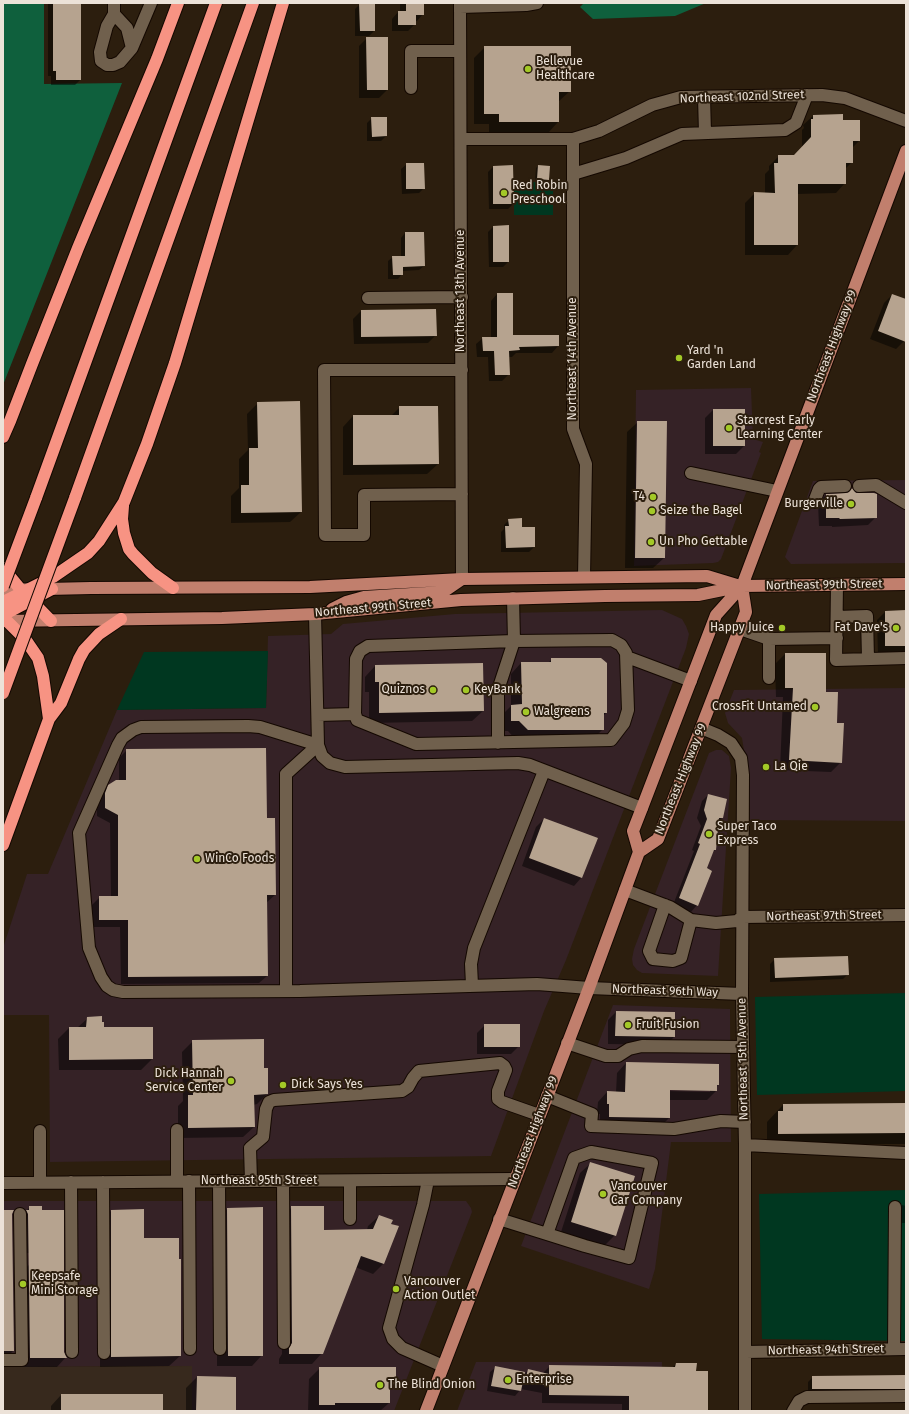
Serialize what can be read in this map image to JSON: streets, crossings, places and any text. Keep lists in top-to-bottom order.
{
  "streets": {
    "main road": ["Northeast Highway 99", "Northeast 99th Street"],
    "street": [
      "Northeast 102nd Street",
      "Northeast 13th Avenue",
      "Northeast 14th Avenue",
      "Northeast 97th Street",
      "Northeast 96th Way",
      "Northeast 15th Avenue",
      "Northeast 95th Street",
      "Northeast 94th Street"
    ]
  },
  "crossings": [
    ["Northeast 102nd Street", "Northeast 13th Avenue"],
    ["Northeast 102nd Street", "Northeast 14th Avenue"],
    ["Northeast 13th Avenue", "Northeast 99th Street"],
    ["Northeast Highway 99", "Northeast 99th Street"],
    ["Northeast Highway 99", "Northeast 96th Way"],
    ["Northeast Highway 99", "Northeast 15th Avenue"],
    ["Northeast Highway 99", "Northeast 95th Street"],
    ["Northeast 14th Avenue", "Northeast 99th Street"],
    ["Northeast 97th Street", "Northeast 15th Avenue"],
    ["Northeast 96th Way", "Northeast 15th Avenue"],
    ["Northeast 15th Avenue", "Northeast 94th Street"]
  ],
  "places": [
    "Bellevue Healthcare",
    "Red Robin Preschool",
    "Yard 'n Garden Land",
    "Starcrest Early Learning Center",
    "T4",
    "Burgerville",
    "Seize the Bagel",
    "Un Pho Gettable",
    "Happy Juice",
    "Fat Dave's",
    "Quiznos",
    "KeyBank",
    "CrossFit Untamed",
    "Walgreens",
    "La Qie",
    "Super Taco Express",
    "WinCo Foods",
    "Fruit Fusion",
    "Dick Hannah Service Center",
    "Dick Says Yes",
    "Vancouver Car Company",
    "Keepsafe Mini Storage",
    "Vancouver Action Outlet",
    "Enterprise",
    "The Blind Onion"
  ]
}
